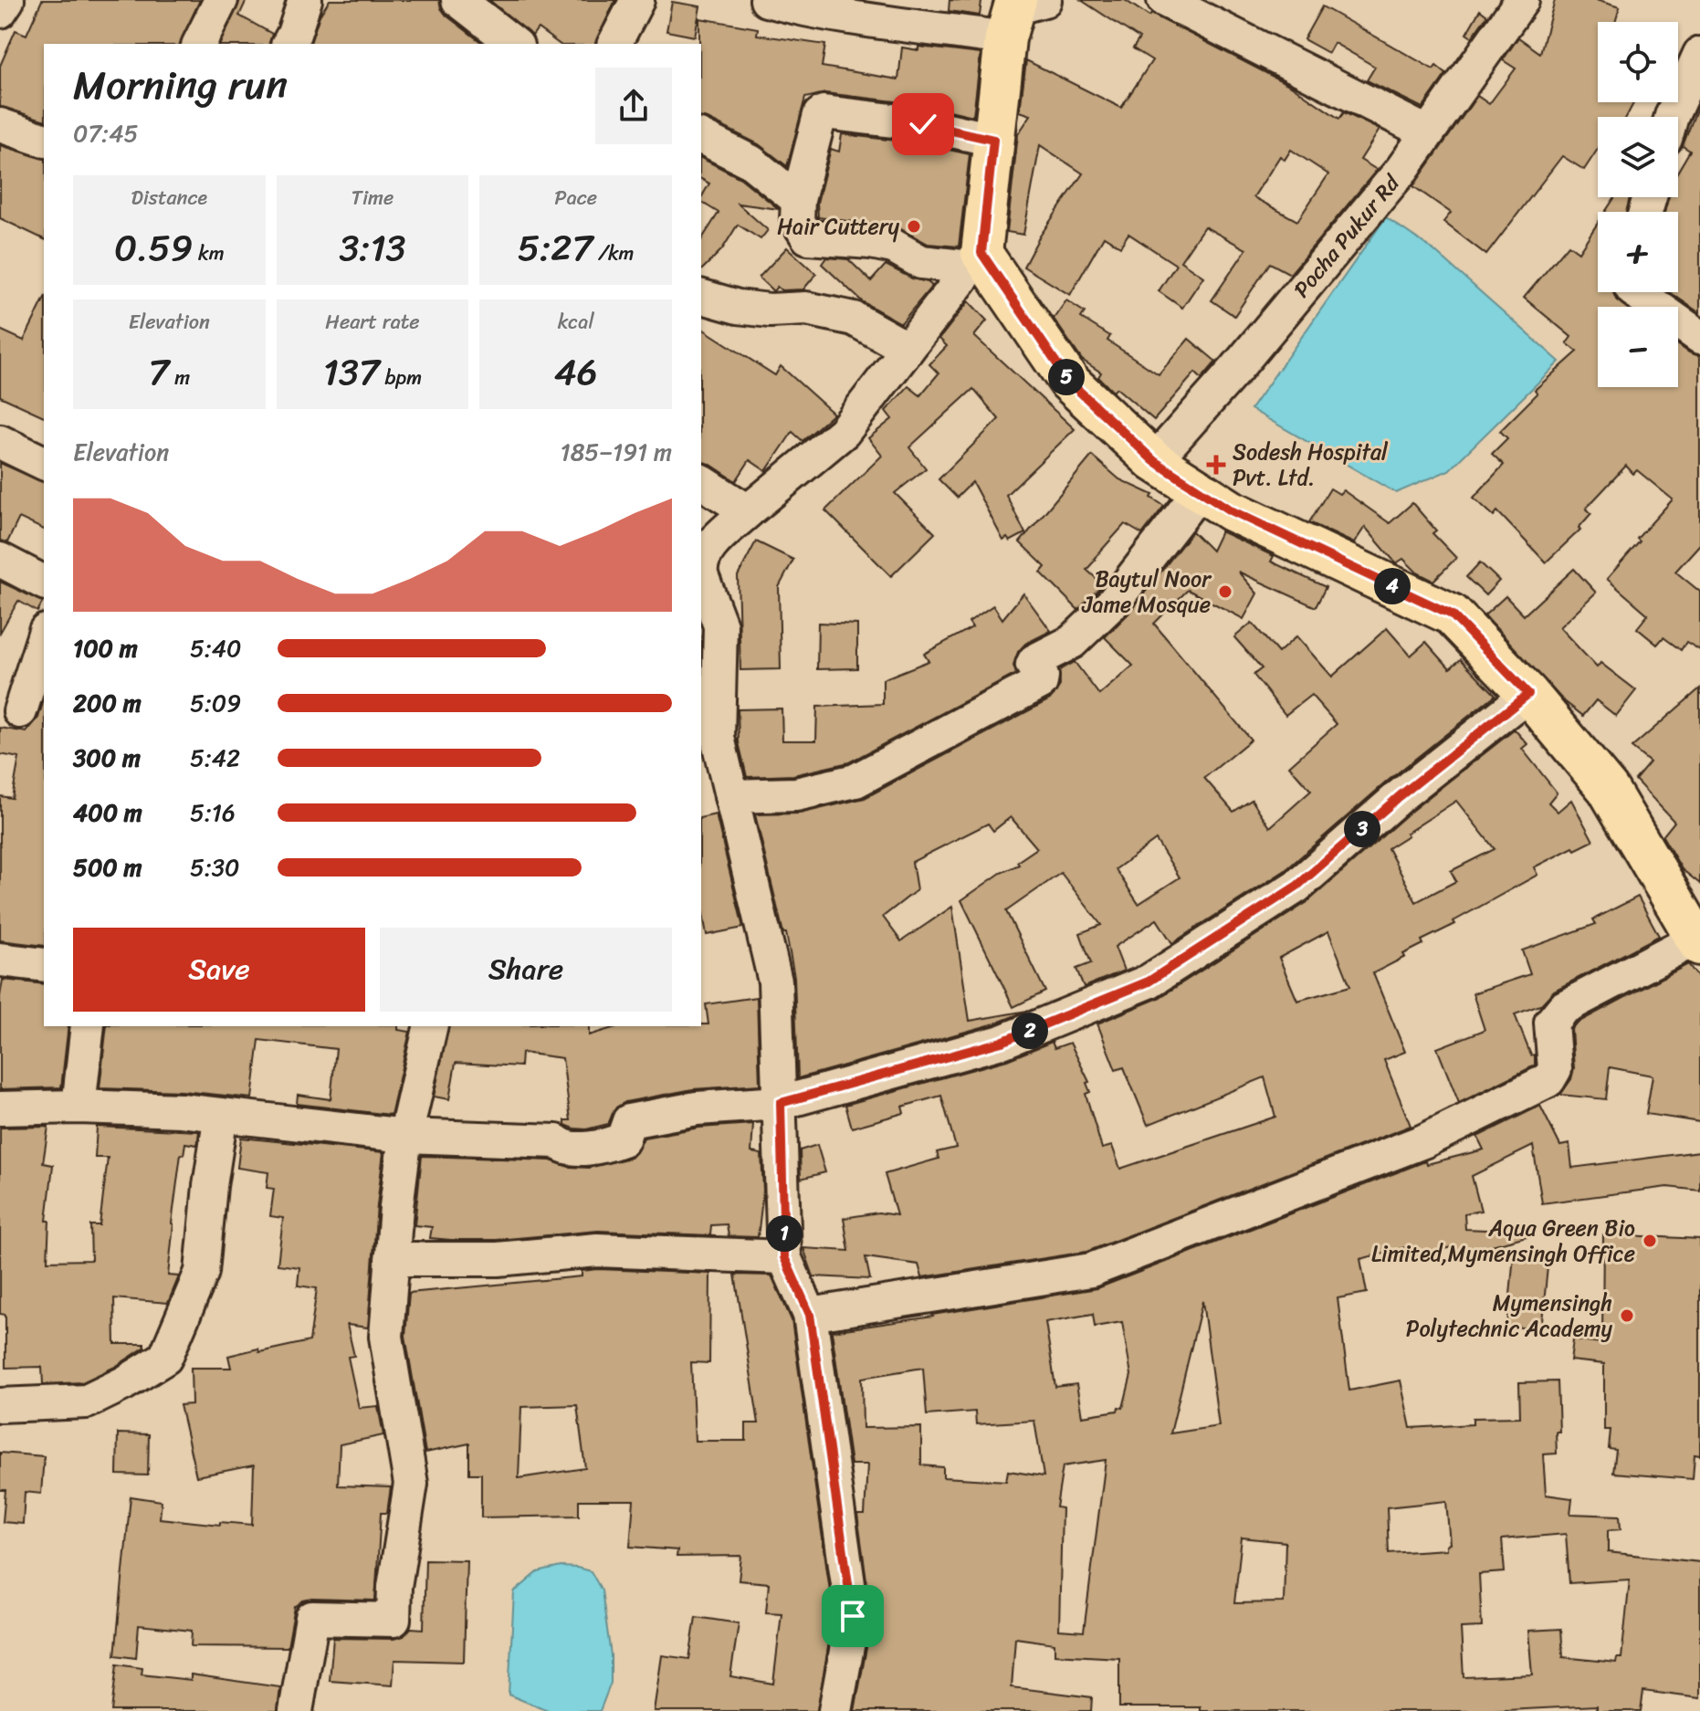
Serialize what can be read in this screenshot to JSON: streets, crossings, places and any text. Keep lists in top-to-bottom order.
{
  "streets": {
    "street": ["Pocha Pukur Rd"]
  },
  "places": {
    "other": [
      "Hair Cuttery",
      "Baytul Noor Jame Mosque",
      "Aqua Green Bio Limited,Mymensingh Office",
      "Mymensingh Polytechnic Academy"
    ],
    "health": ["Sodesh Hospital Pvt. Ltd."]
  },
  "page": {
    "map_buttons": ["+", "−"],
    "heading": ["Morning run", "07:45"],
    "stats": [
      ["Distance", "0.59 km"],
      ["Time", "3:13"],
      ["Pace", "5:27 /km"],
      ["Elevation", "7 m"],
      ["Heart rate", "137 bpm"],
      ["kcal", "46"]
    ],
    "pins": [
      "5",
      "4",
      "3",
      "2",
      "1"
    ],
    "chart": ["Elevation", "185–191 m"],
    "list": [
      {
        "name": "100 m",
        "note": "5:40"
      },
      {
        "name": "200 m",
        "note": "5:09"
      },
      {
        "name": "300 m",
        "note": "5:42"
      },
      {
        "name": "400 m",
        "note": "5:16"
      },
      {
        "name": "500 m",
        "note": "5:30"
      }
    ],
    "buttons": ["Save", "Share"]
  }
}
